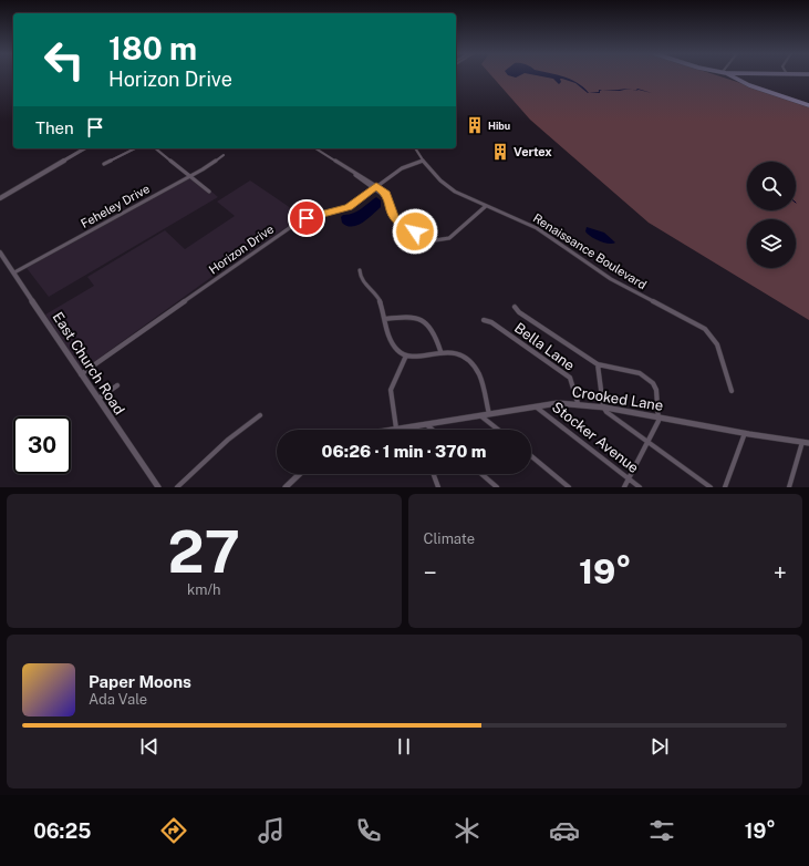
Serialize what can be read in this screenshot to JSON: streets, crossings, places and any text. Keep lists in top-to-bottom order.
{
  "streets": {
    "street": [
      "Feheley Drive",
      "Horizon Drive",
      "Renaissance Boulevard",
      "Bella Lane",
      "East Church Road",
      "Crooked Lane",
      "Stocker Avenue"
    ]
  },
  "crossings": [
    ["Feheley Drive", "East Church Road"],
    ["Horizon Drive", "Renaissance Boulevard"],
    ["Horizon Drive", "East Church Road"],
    ["Bella Lane", "Crooked Lane"],
    ["Crooked Lane", "Stocker Avenue"]
  ],
  "places": {
    "building": ["Hibu", "Vertex"]
  },
  "page": {
    "turn": ["180 m", "Horizon Drive"],
    "then": "Then",
    "limit": "30",
    "trip": "06:26 · 1 min · 370 m",
    "tile": [
      ["27", "km/h"],
      "Climate"
    ],
    "heat": ["−", "19°", "+"],
    "song": ["Paper Moons", "Ada Vale"],
    "tabs": ["06:25", "19°"]
  }
}
